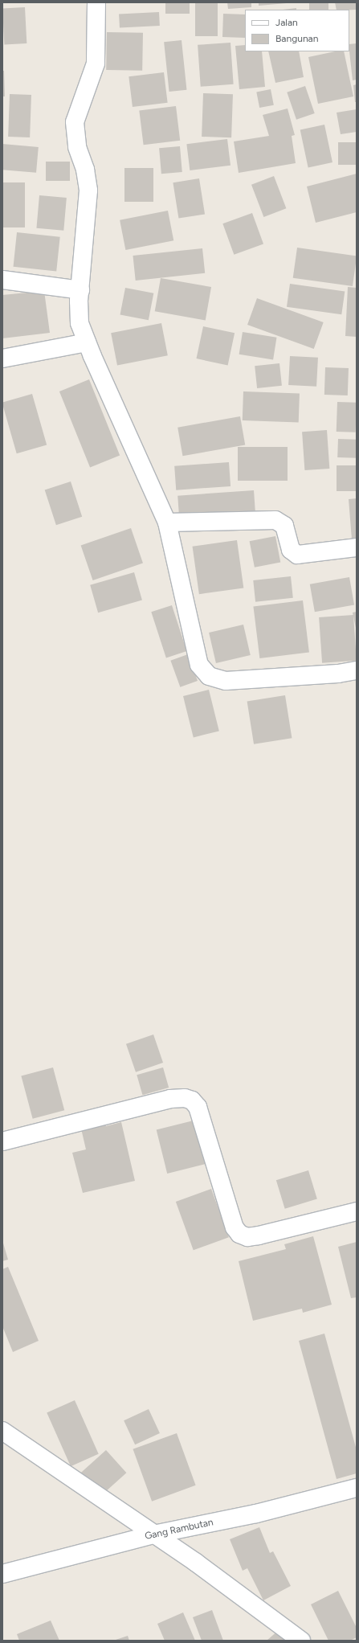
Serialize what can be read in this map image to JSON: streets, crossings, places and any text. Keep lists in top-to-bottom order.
{
  "streets": {
    "street": ["Gang Rambutan"]
  },
  "legend": ["Jalan", "Bangunan"]
}
